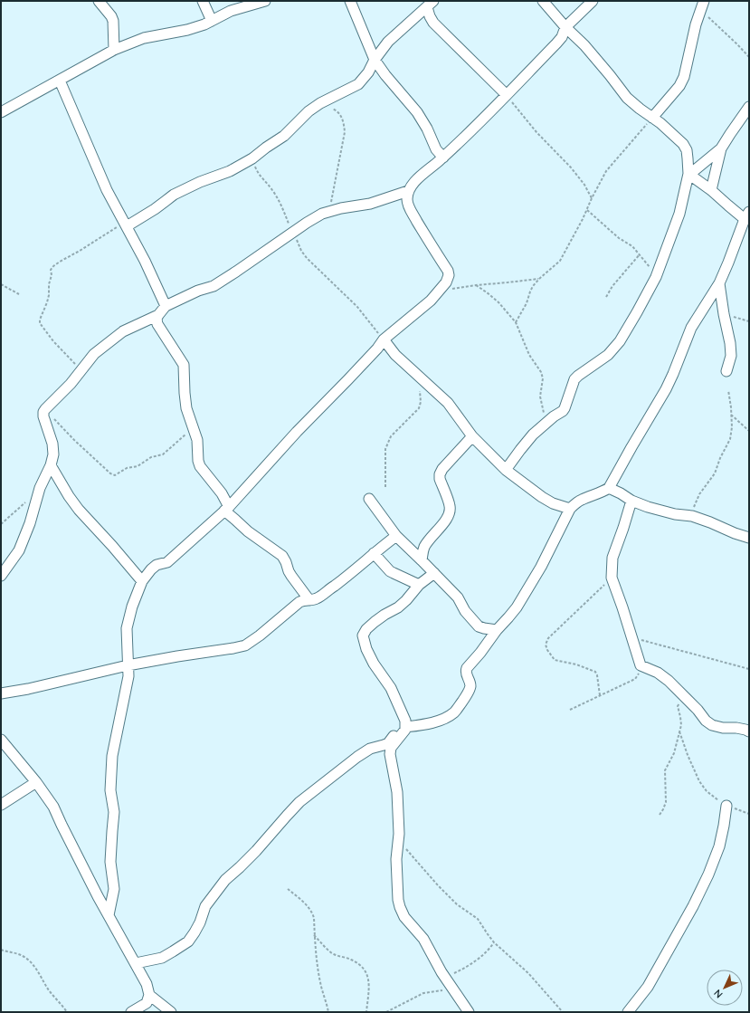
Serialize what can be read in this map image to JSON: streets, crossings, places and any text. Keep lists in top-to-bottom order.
{
  "north": "bottom left"
}
